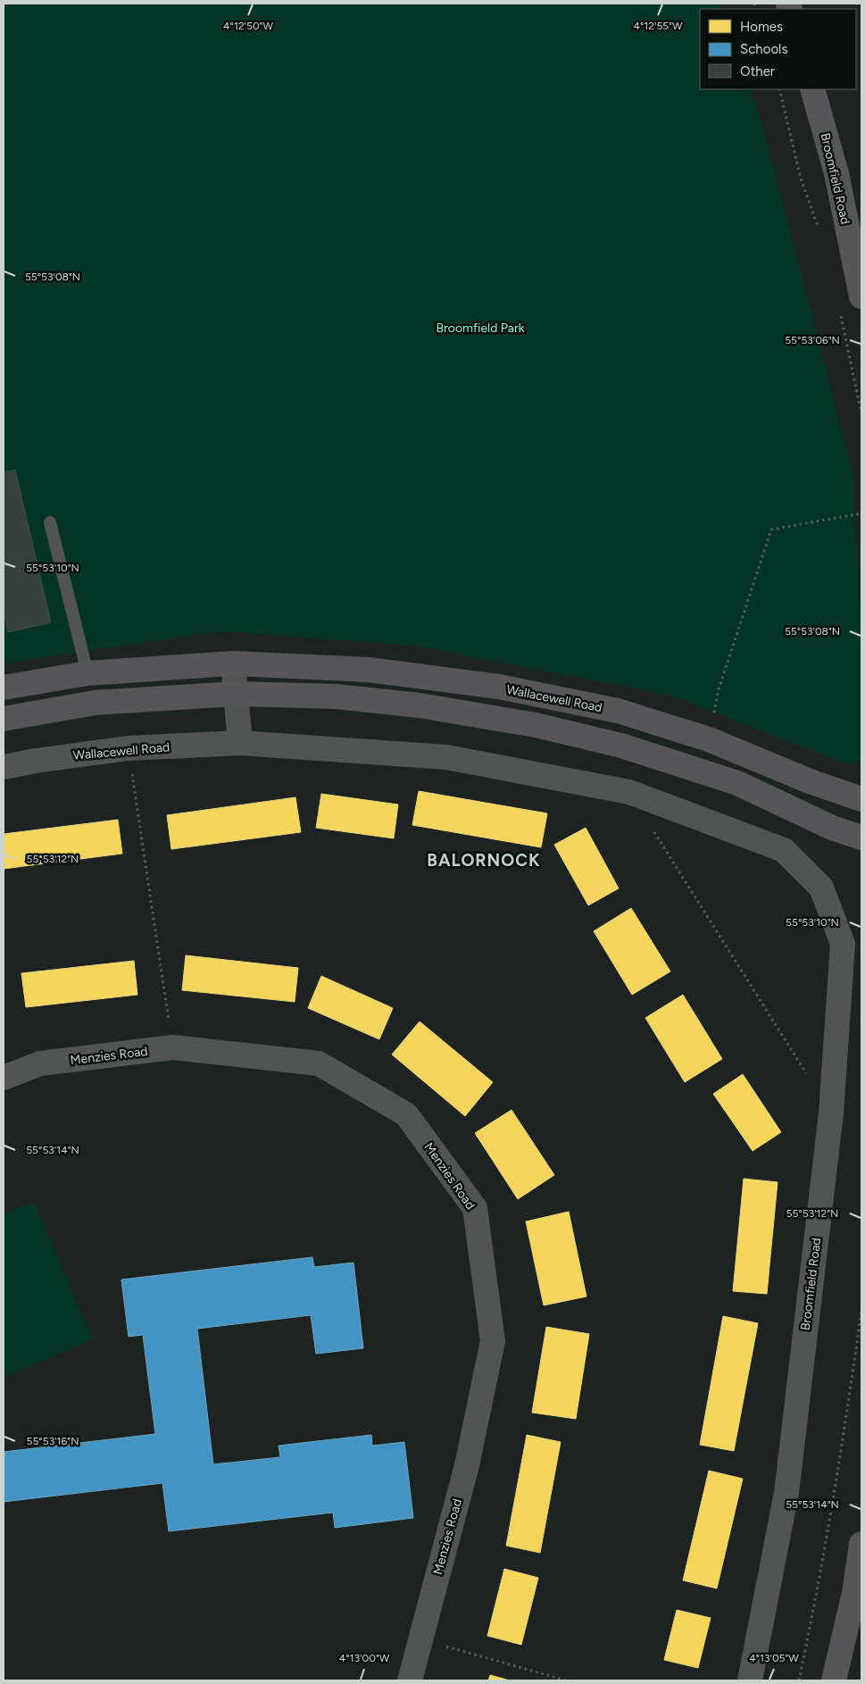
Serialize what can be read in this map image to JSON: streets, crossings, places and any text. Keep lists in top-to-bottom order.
{
  "streets": {
    "street": ["Broomfield Road", "Wallacewell Road", "Menzies Road"]
  },
  "crossings": [
    ["Broomfield Road", "Wallacewell Road"]
  ],
  "districts": ["BALORNOCK"],
  "parks": ["Broomfield Park"],
  "legend": ["Homes", "Schools", "Other"],
  "coordinates": [
    "4°12'55\"W",
    "4°12'50\"W",
    "55°53'08\"N",
    "55°53'06\"N",
    "55°53'10\"N",
    "55°53'12\"N",
    "55°53'14\"N",
    "55°53'16\"N",
    "4°13'00\"W",
    "4°13'05\"W"
  ]
}
